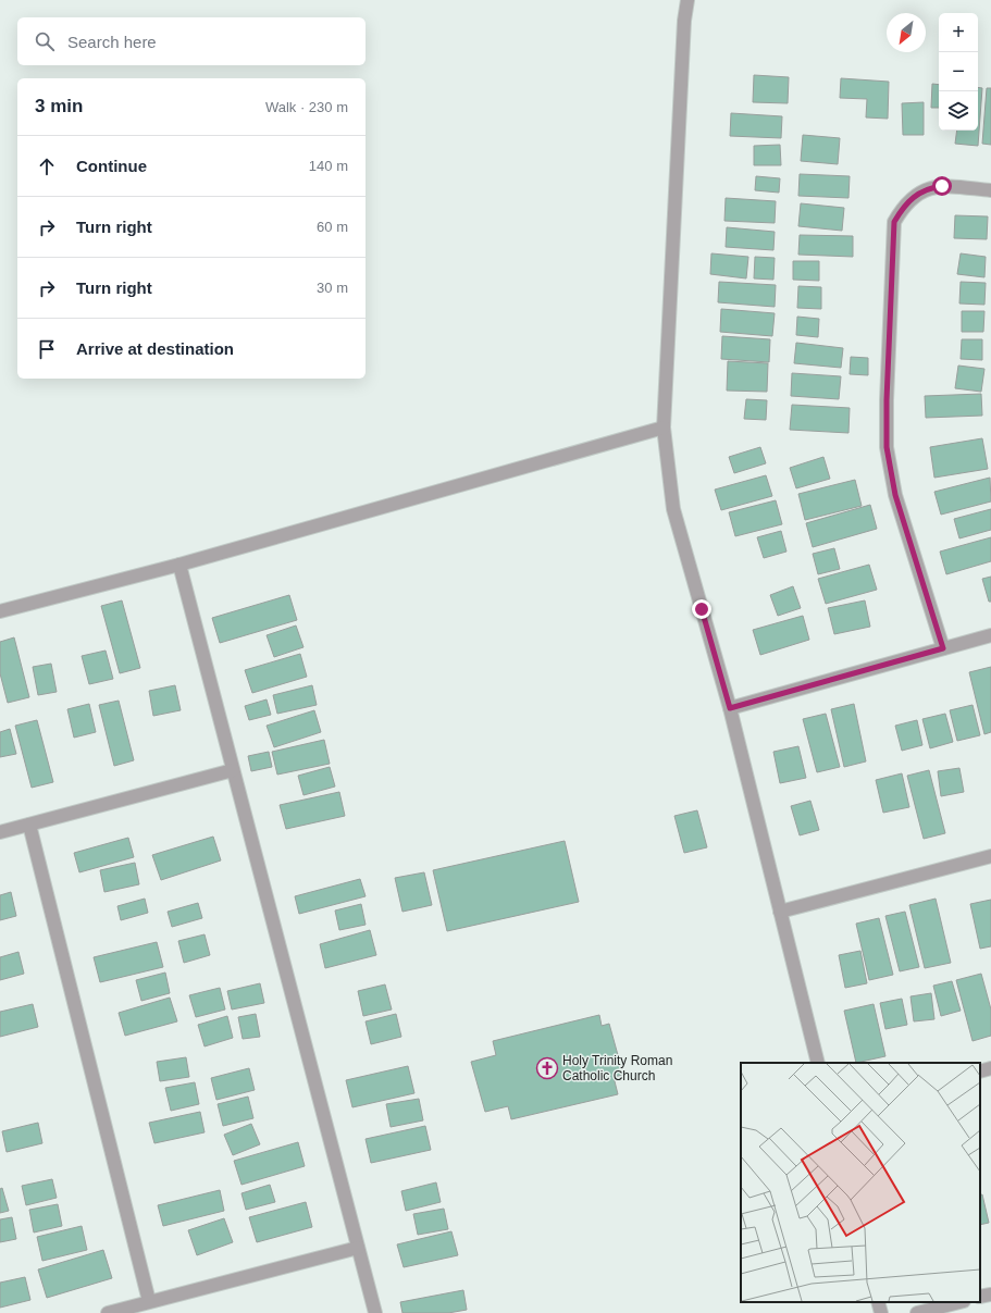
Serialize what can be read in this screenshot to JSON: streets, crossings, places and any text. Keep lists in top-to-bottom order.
{
  "places": {
    "church": ["Holy Trinity Roman Catholic Church"]
  },
  "north": "bottom left",
  "page": {
    "map_buttons": ["+", "−"],
    "search": "Search here",
    "heading": ["3 min", "Walk · 230 m"],
    "list": [
      ["Continue", "140 m"],
      ["Turn right", "60 m"],
      ["Turn right", "30 m"],
      "Arrive at destination"
    ]
  }
}
